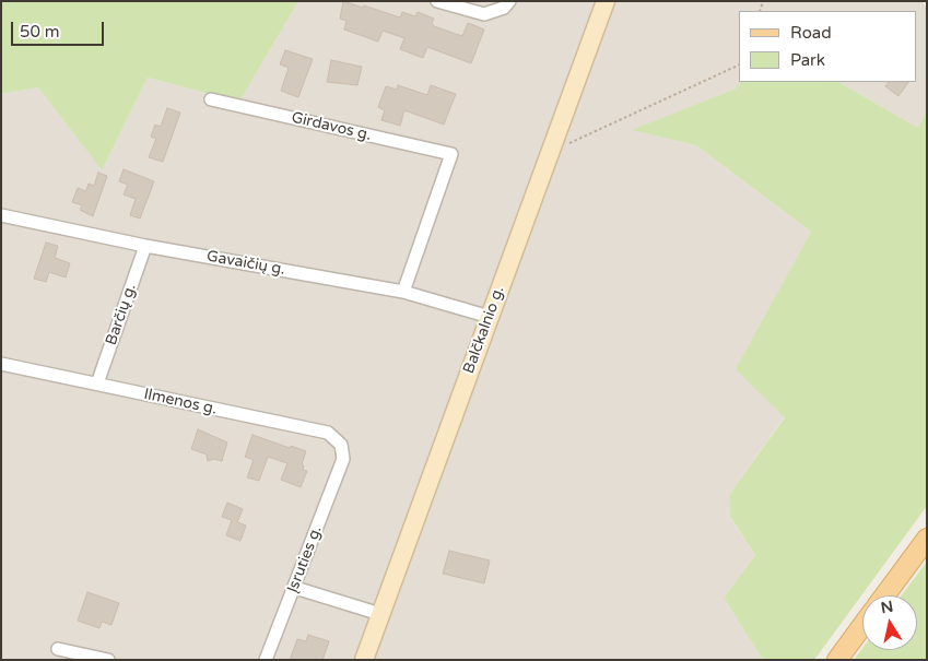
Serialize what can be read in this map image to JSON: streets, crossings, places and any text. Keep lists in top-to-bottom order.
{
  "streets": {
    "street": [
      "Girdavos g.",
      "Gavaičių g.",
      "Barčių g.",
      "Balčkalnio g.",
      "Ilmenos g.",
      "Įsruties g."
    ]
  },
  "crossings": [
    ["Girdavos g.", "Gavaičių g."],
    ["Gavaičių g.", "Barčių g."],
    ["Gavaičių g.", "Balčkalnio g."],
    ["Barčių g.", "Ilmenos g."],
    ["Ilmenos g.", "Įsruties g."]
  ],
  "legend": ["Road", "Park"],
  "scale_bar": "50 m",
  "north": "top"
}
